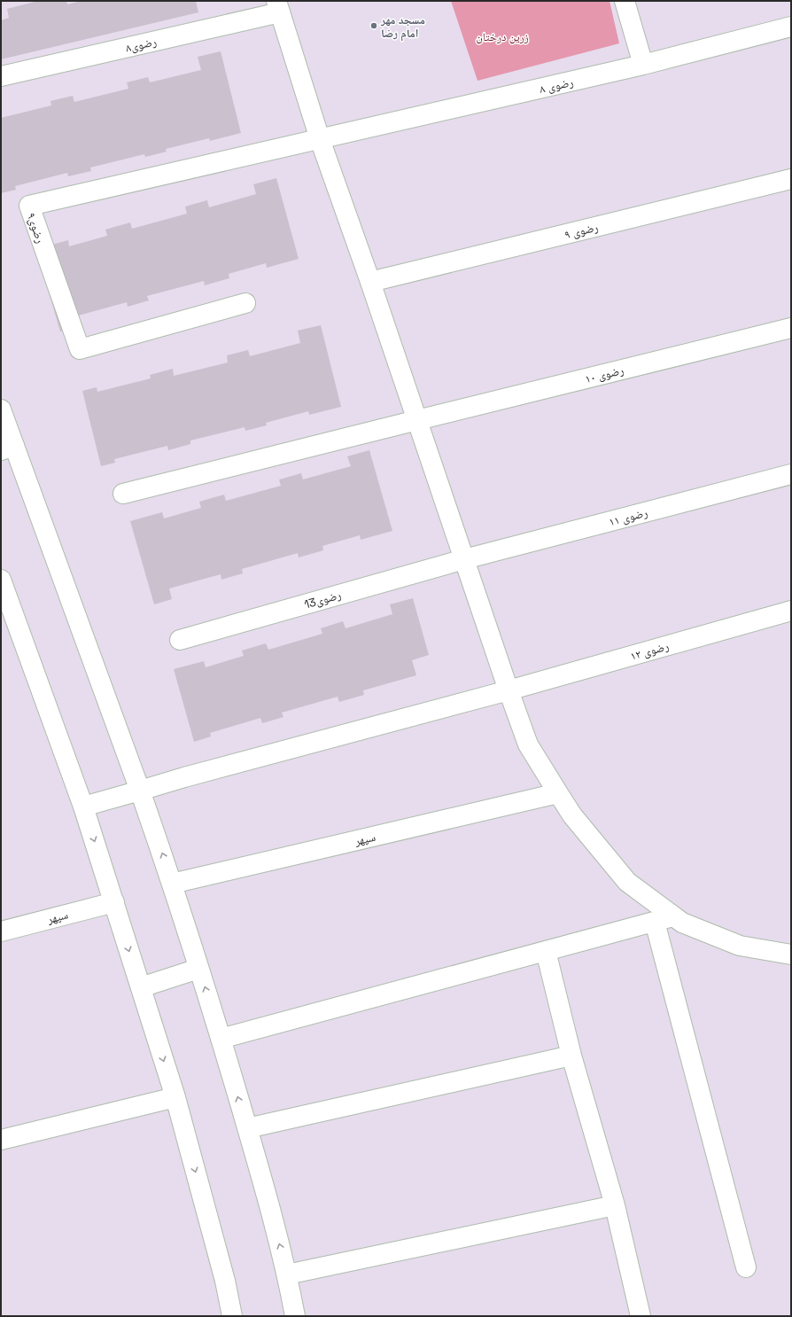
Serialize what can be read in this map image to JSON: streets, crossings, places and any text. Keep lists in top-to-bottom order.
{
  "streets": {
    "street": [
      "رضوی۸",
      "رضوی ۸",
      "رضوی۹",
      "رضوی ۹",
      "رضوی ۱۰",
      "رضوی ۱۱",
      "رضوی13",
      "رضوی ۱۲",
      "سپهر"
    ]
  },
  "crossings": [
    ["رضوی ۸", "رضوی۹"],
    ["رضوی ۱۱", "رضوی13"]
  ],
  "parks": ["زرین درختان"],
  "places": ["مسجد مهر امام رضا"]
}
